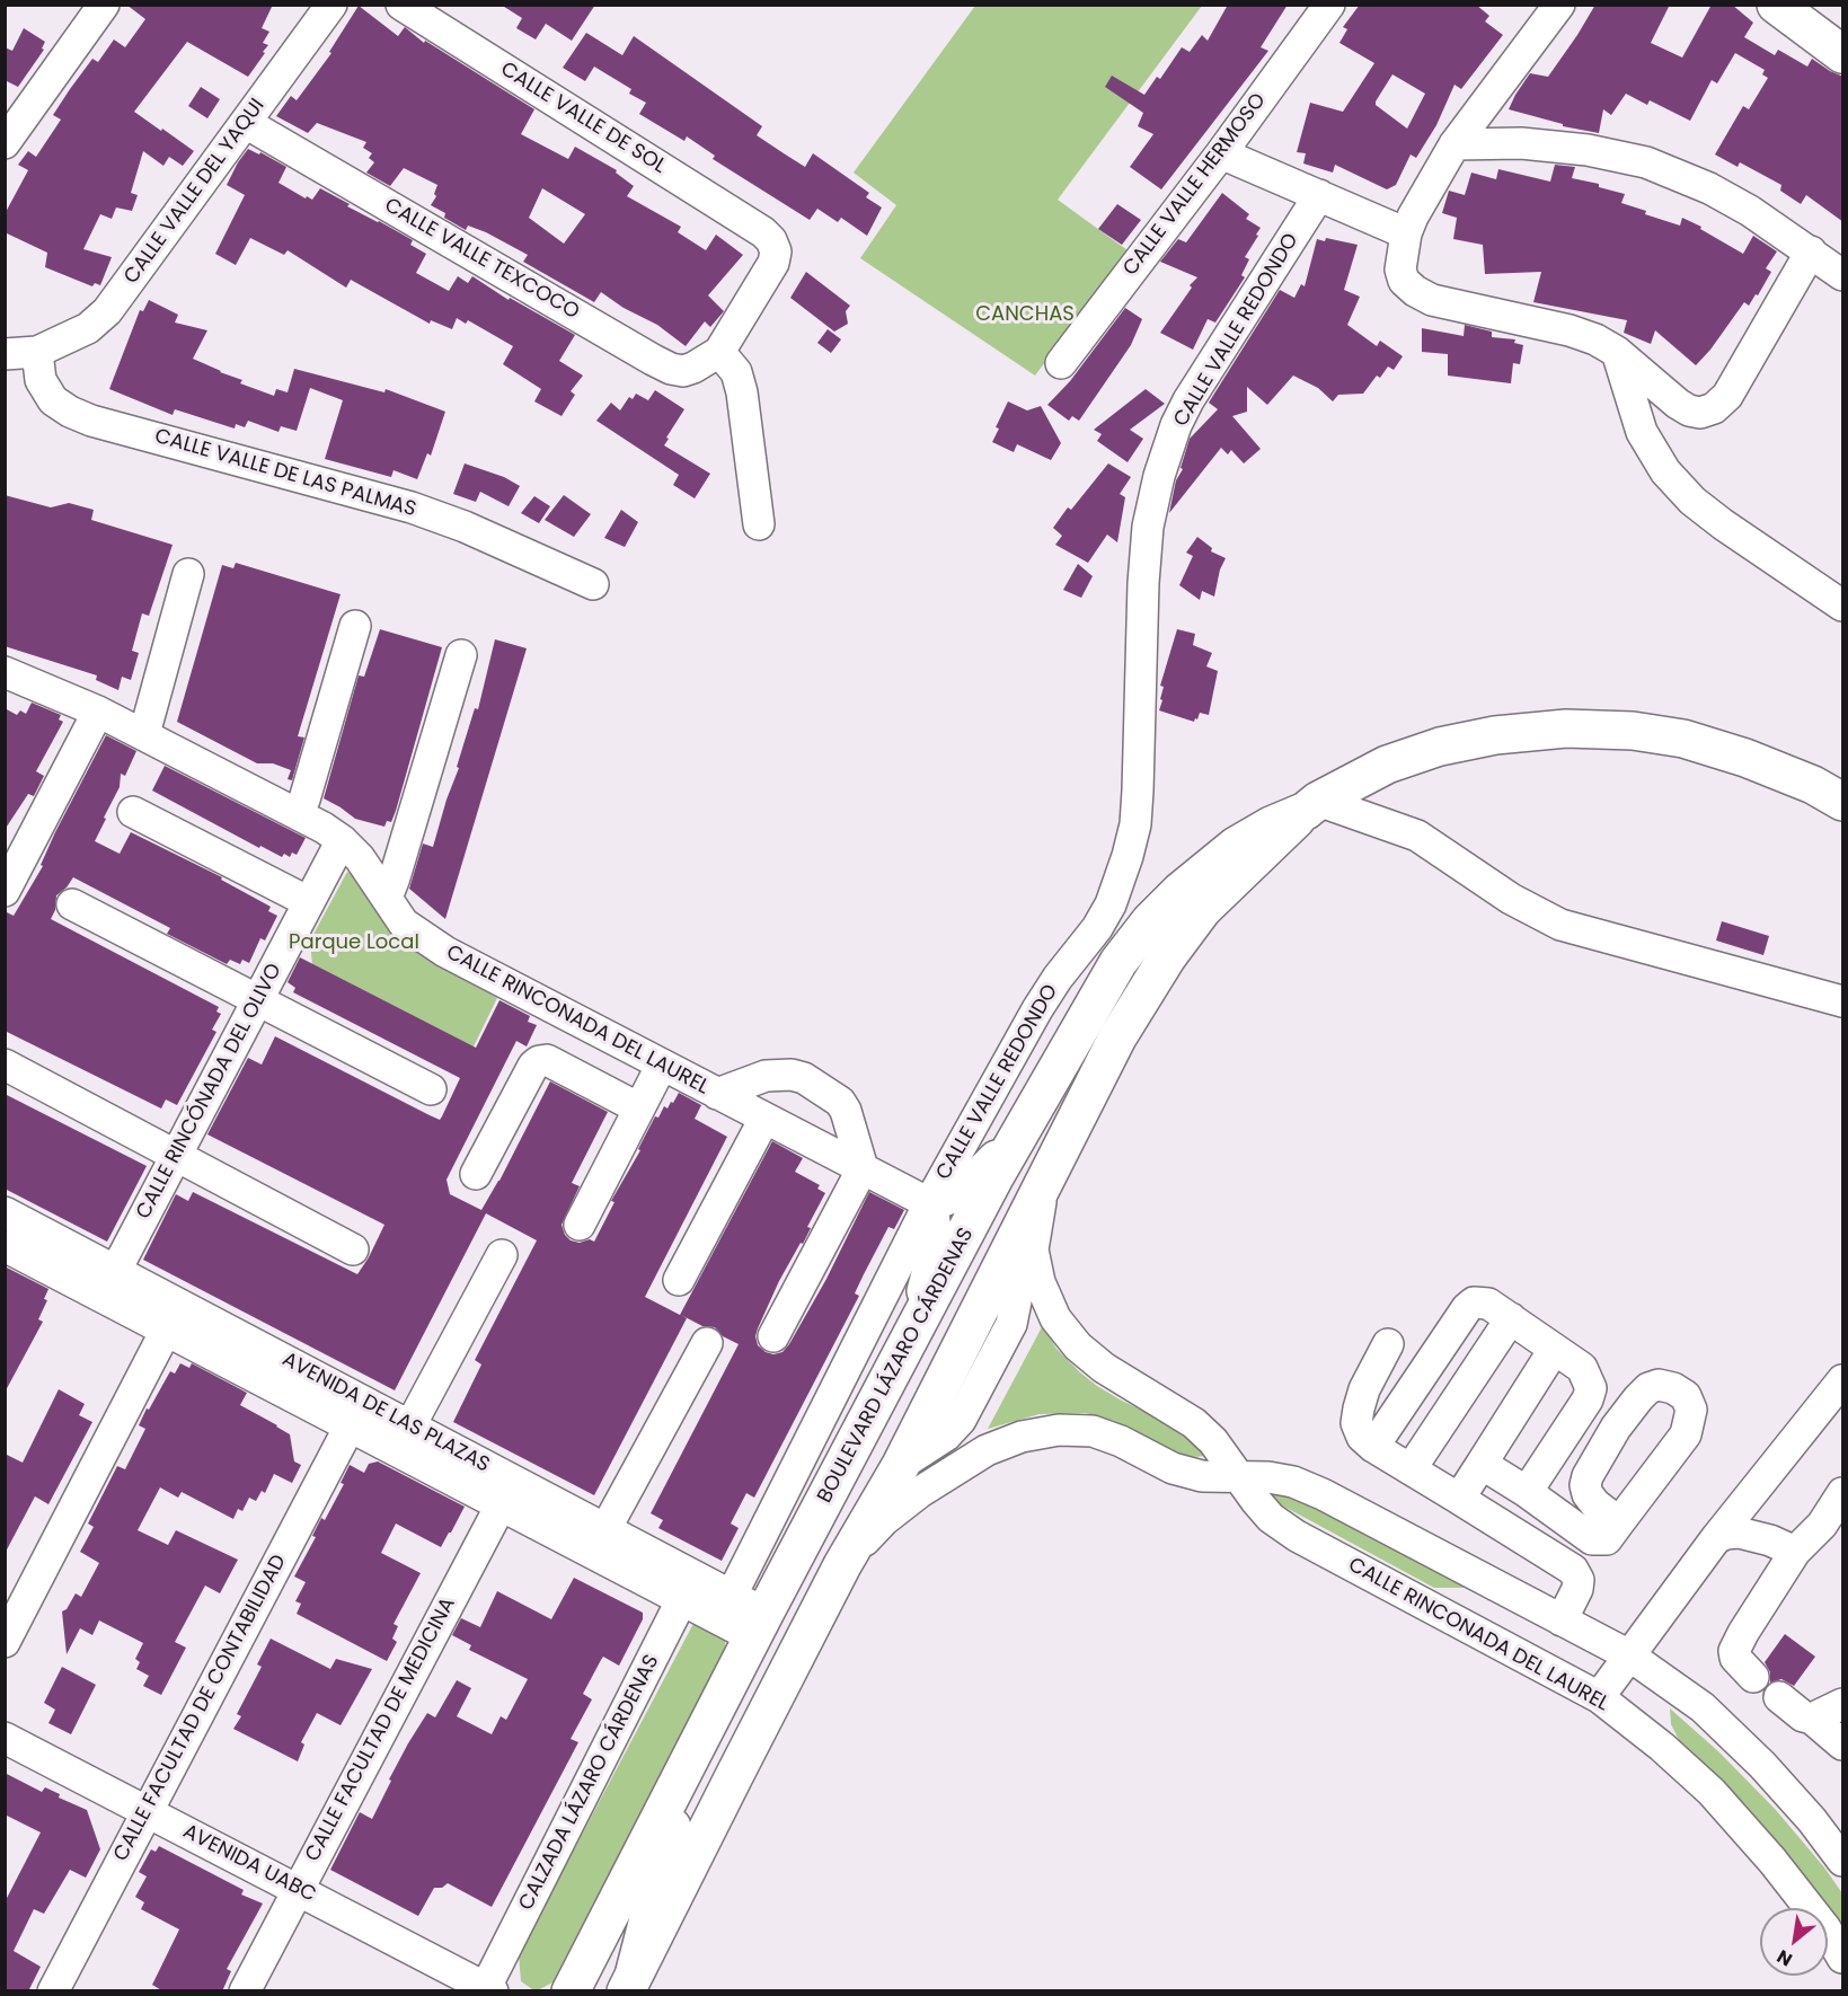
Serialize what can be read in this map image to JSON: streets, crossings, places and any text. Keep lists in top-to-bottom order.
{
  "streets": {
    "main road": ["BOULEVARD LÁZARO CÁRDENAS"],
    "street": [
      "CALLE VALLE DE SOL",
      "CALLE VALLE HERMOSO",
      "CALLE VALLE DEL YAQUI",
      "CALLE VALLE TEXCOCO",
      "CALLE VALLE REDONDO",
      "CALLE VALLE DE LAS PALMAS",
      "CALLE RINCONADA DEL LAUREL",
      "CALLE RINCÓNADA DEL OLIVO",
      "AVENIDA DE LAS PLAZAS",
      "CALLE FACULTAD DE CONTABILIDAD",
      "CALLE FACULTAD DE MEDICINA",
      "CALZADA LÁZARO CÁRDENAS",
      "AVENIDA UABC"
    ]
  },
  "crossings": [
    ["CALLE VALLE DE SOL", "CALLE VALLE TEXCOCO"],
    ["CALLE VALLE DEL YAQUI", "CALLE VALLE TEXCOCO"],
    ["CALLE VALLE DEL YAQUI", "CALLE VALLE DE LAS PALMAS"],
    ["CALLE VALLE REDONDO", "CALLE RINCONADA DEL LAUREL"],
    ["CALLE VALLE REDONDO", "AVENIDA DE LAS PLAZAS"],
    ["CALLE RINCONADA DEL LAUREL", "CALLE RINCÓNADA DEL OLIVO"],
    ["CALLE RINCONADA DEL LAUREL", "BOULEVARD LÁZARO CÁRDENAS"],
    ["CALLE RINCÓNADA DEL OLIVO", "AVENIDA DE LAS PLAZAS"],
    ["BOULEVARD LÁZARO CÁRDENAS", "AVENIDA DE LAS PLAZAS"],
    ["AVENIDA DE LAS PLAZAS", "CALLE FACULTAD DE CONTABILIDAD"],
    ["AVENIDA DE LAS PLAZAS", "CALLE FACULTAD DE MEDICINA"],
    ["AVENIDA DE LAS PLAZAS", "CALZADA LÁZARO CÁRDENAS"],
    ["CALLE FACULTAD DE CONTABILIDAD", "AVENIDA UABC"],
    ["CALLE FACULTAD DE MEDICINA", "AVENIDA UABC"],
    ["CALZADA LÁZARO CÁRDENAS", "AVENIDA UABC"]
  ],
  "parks": ["CANCHAS", "Parque Local"],
  "north": "bottom left"
}
